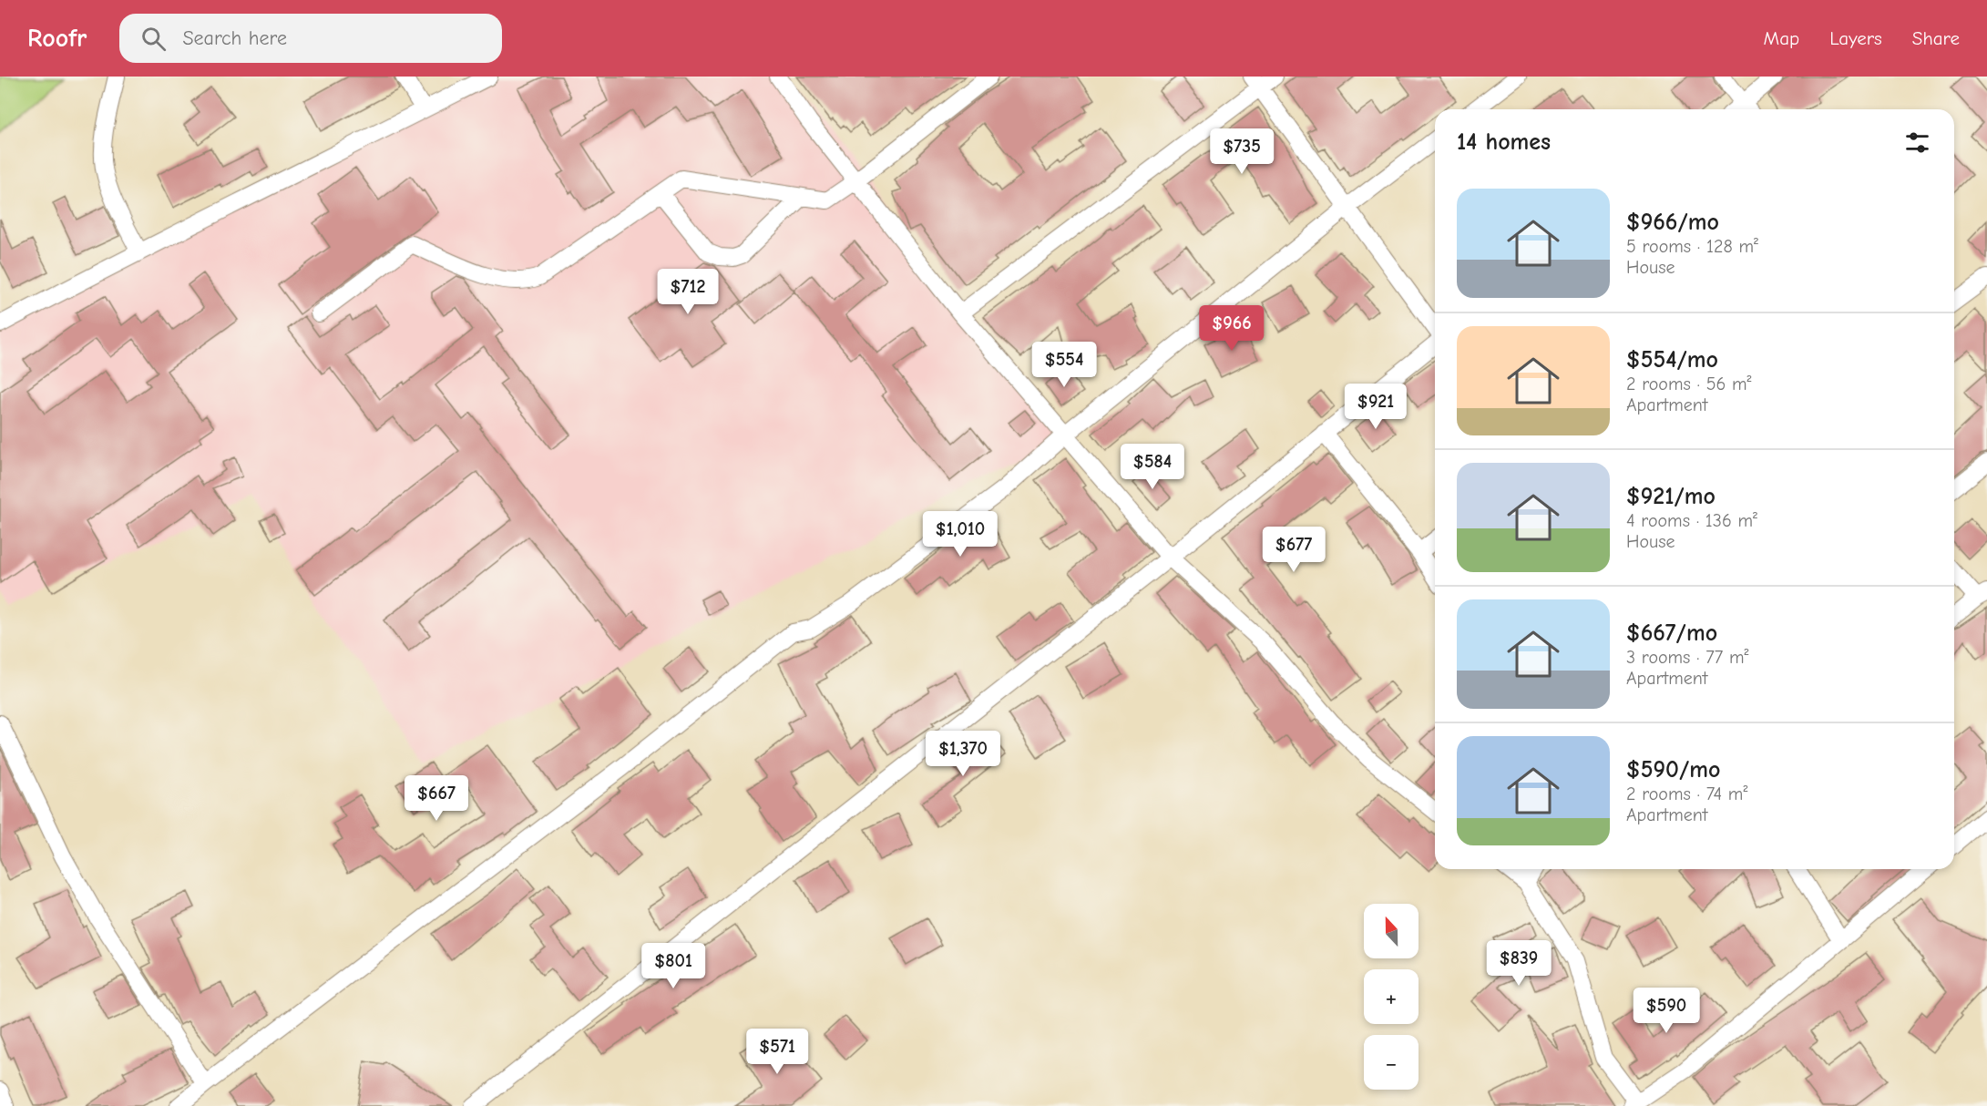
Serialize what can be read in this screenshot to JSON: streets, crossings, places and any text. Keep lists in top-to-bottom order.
{
  "north": "top",
  "page": {
    "header": "Roofr",
    "search": "Search here",
    "nav": ["Map", "Layers", "Share"],
    "heading": "14 homes",
    "price": [
      "$735",
      "$712",
      "$966",
      "$554",
      "$921",
      "$584",
      "$1,010",
      "$677",
      "$1,370",
      "$667",
      "$839",
      "$801",
      "$590",
      "$571"
    ],
    "list": [
      {
        "name": "$966/mo",
        "note": "5 rooms · 128 m² · House"
      },
      {
        "name": "$554/mo",
        "note": "2 rooms · 56 m² · Apartment"
      },
      {
        "name": "$921/mo",
        "note": "4 rooms · 136 m² · House"
      },
      {
        "name": "$667/mo",
        "note": "3 rooms · 77 m² · Apartment"
      },
      {
        "name": "$590/mo",
        "note": "2 rooms · 74 m² · Apartment"
      }
    ],
    "map_buttons": ["+", "−"]
  }
}
